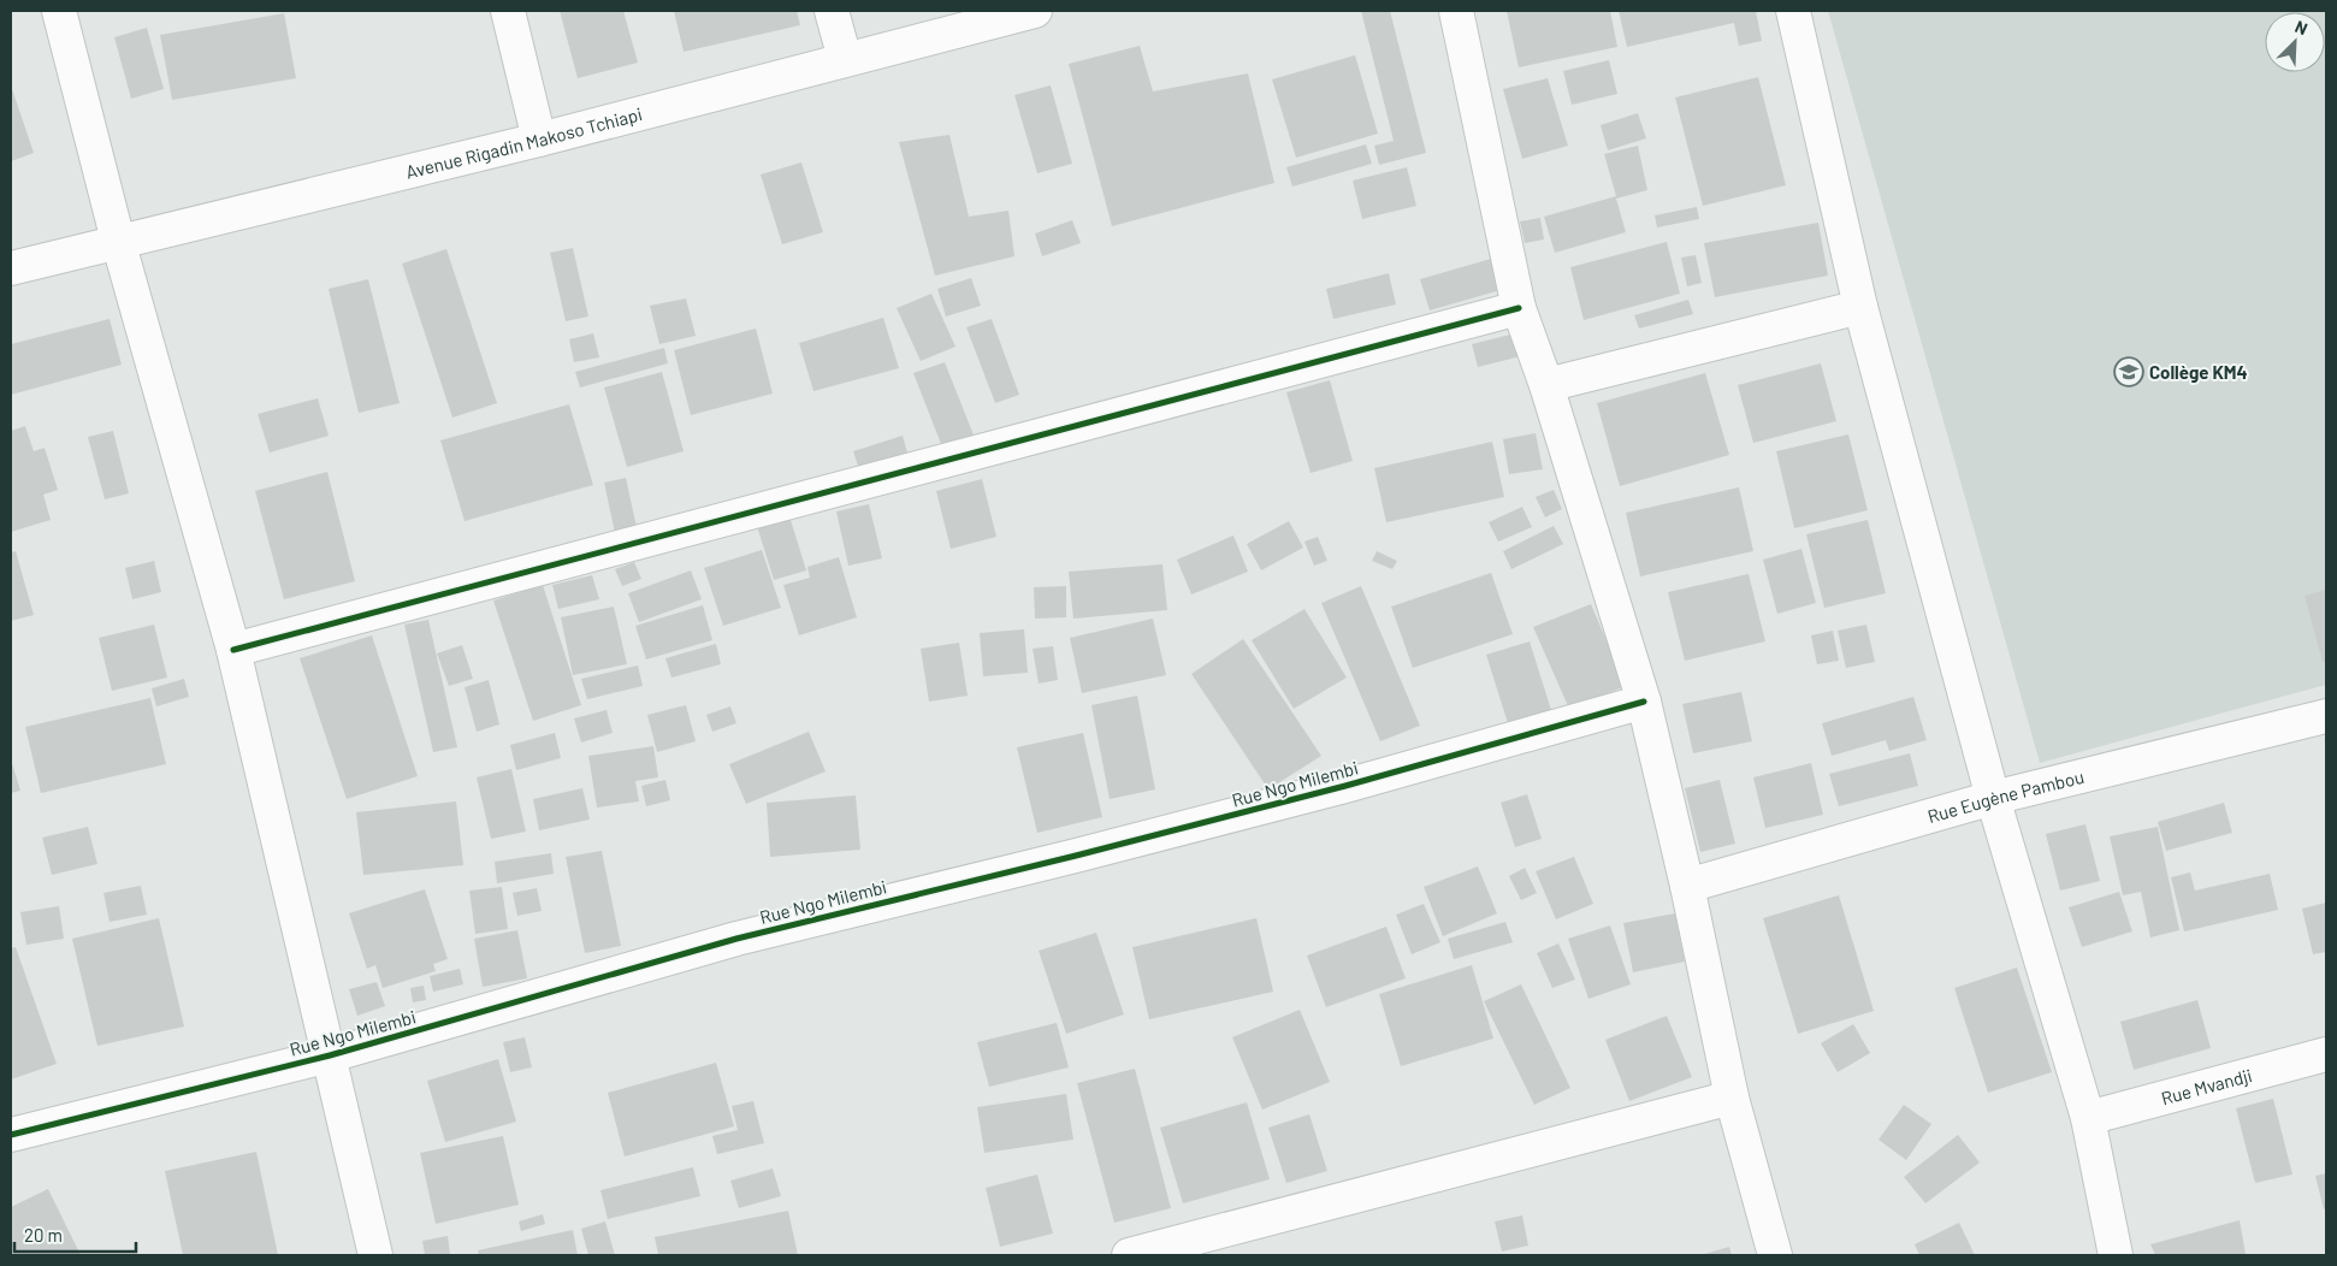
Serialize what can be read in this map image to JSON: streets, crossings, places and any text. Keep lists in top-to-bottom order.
{
  "streets": {
    "street": [
      "Avenue Rigadin Makoso Tchiapi",
      "Rue Ngo Milembi",
      "Rue Eugène Pambou",
      "Rue Mvandji"
    ]
  },
  "places": {
    "school or university": ["Collège KM4"]
  },
  "scale_bar": "20 m",
  "north": "top right"
}
